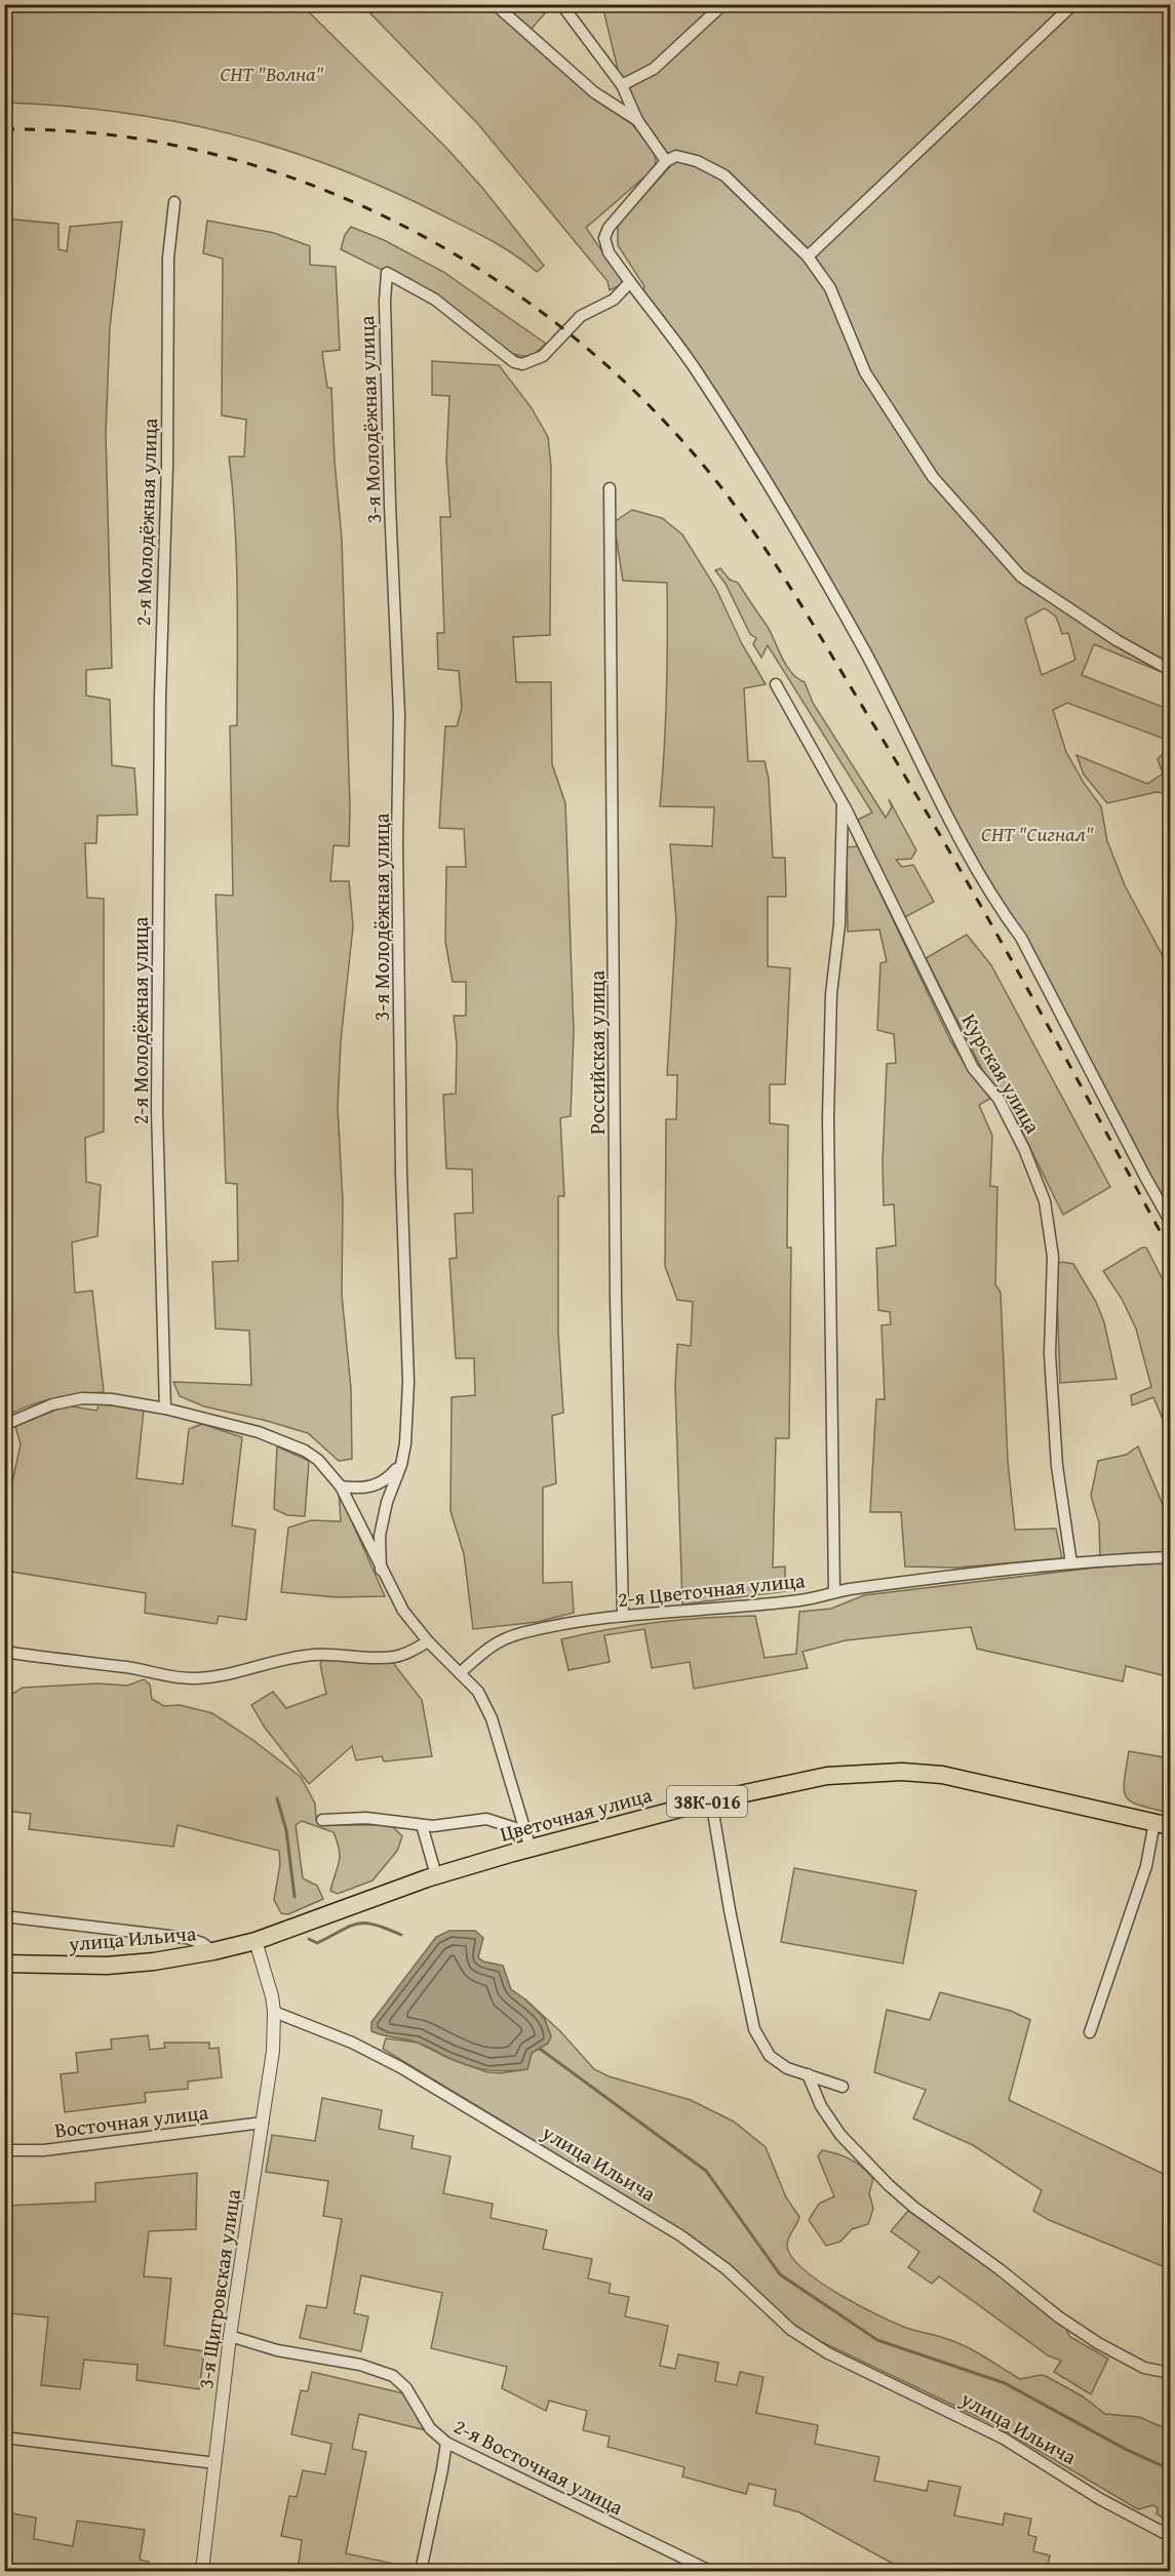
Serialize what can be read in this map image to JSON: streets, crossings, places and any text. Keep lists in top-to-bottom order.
{
  "streets": {
    "main road": ["38К-016", "Цветочная улица", "улица Ильича"],
    "street": [
      "3-я Молодёжная улица",
      "2-я Молодёжная улица",
      "Российская улица",
      "Курская улица",
      "2-я Цветочная улица",
      "Восточная улица",
      "3-я Щигровская улица",
      "2-я Восточная улица"
    ]
  },
  "crossings": [
    ["Российская улица", "2-я Цветочная улица"],
    ["Курская улица", "2-я Цветочная улица"],
    ["Цветочная улица", "улица Ильича"],
    ["улица Ильича", "3-я Щигровская улица"],
    ["Восточная улица", "3-я Щигровская улица"],
    ["3-я Щигровская улица", "2-я Восточная улица"]
  ],
  "parks": ["СНТ \"Волна\"", "СНТ \"Сигнал\""]
}
